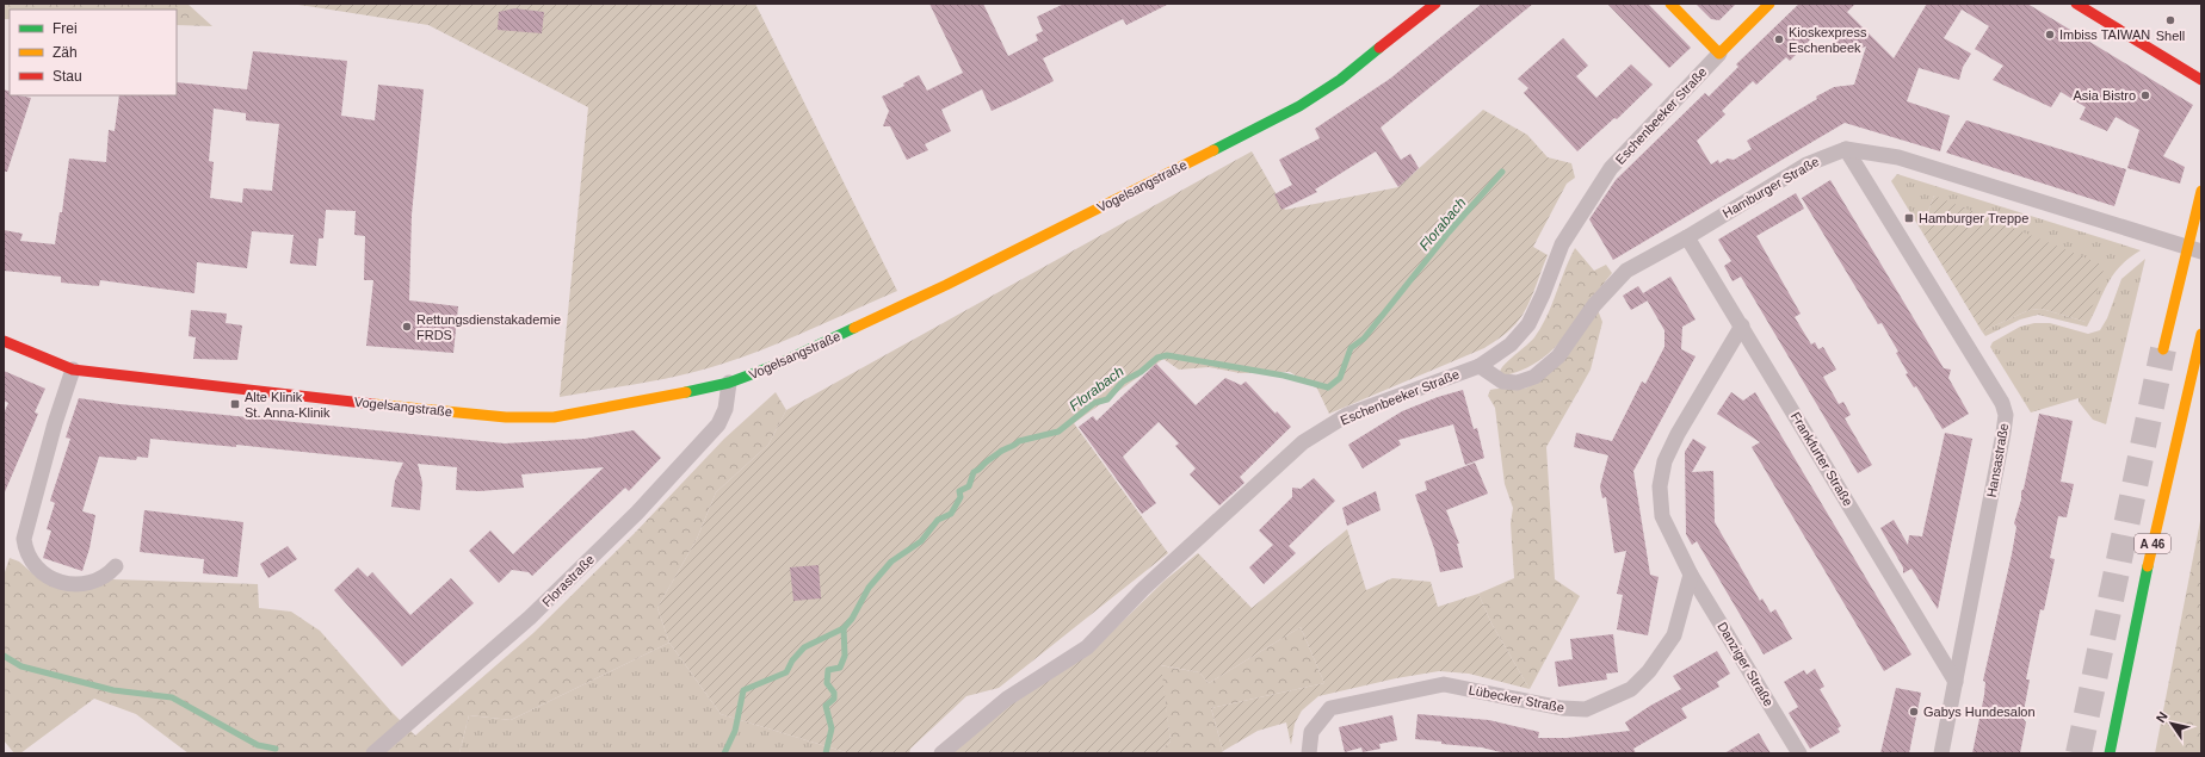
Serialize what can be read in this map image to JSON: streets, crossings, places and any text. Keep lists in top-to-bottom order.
{
  "streets": {
    "main road": ["Eschenbeeker Straße", "Vogelsangstraße", "A 46"],
    "street": [
      "Hamburger Straße",
      "Frankfurter Straße",
      "Hansastraße",
      "Florastraße",
      "Danziger Straße",
      "Lübecker Straße"
    ]
  },
  "crossings": [
    ["Eschenbeeker Straße", "Hamburger Straße"],
    ["Vogelsangstraße", "Florastraße"],
    ["Hamburger Straße", "Frankfurter Straße"],
    ["Hamburger Straße", "Hansastraße"],
    ["Frankfurter Straße", "Hansastraße"],
    ["Danziger Straße", "Lübecker Straße"]
  ],
  "water": ["Florabach"],
  "places": {
    "other": [
      "Shell",
      "Imbiss TAIWAN",
      "Kioskexpress Eschenbeek",
      "Asia Bistro",
      "Rettungsdienstakademie FRDS",
      "Gabys Hundesalon"
    ],
    "transit": ["Hamburger Treppe", "Alte Klinik St. Anna-Klinik"]
  },
  "legend": ["Frei", "Zäh", "Stau"],
  "north": "top left"
}
